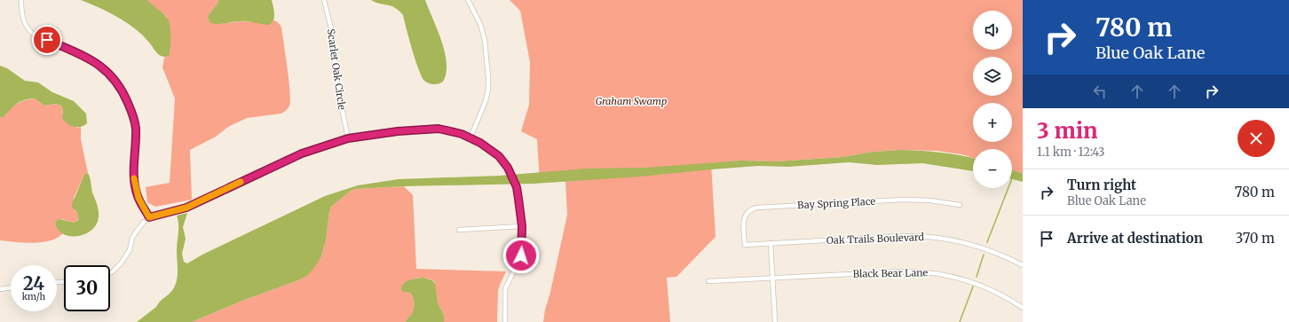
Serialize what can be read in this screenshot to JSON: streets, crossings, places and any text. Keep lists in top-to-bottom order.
{
  "streets": {
    "street": [
      "Scarlet Oak Circle",
      "Bay Spring Place",
      "Oak Trails Boulevard",
      "Black Bear Lane"
    ]
  },
  "crossings": [
    ["Bay Spring Place", "Oak Trails Boulevard"]
  ],
  "parks": ["Graham Swamp"],
  "page": {
    "turn": ["780 m", "Blue Oak Lane"],
    "map_buttons": ["+", "−"],
    "heading": ["3 min", "1.1 km · 12:43"],
    "list": [
      {
        "name": "Turn right",
        "note": "Blue Oak Lane",
        "value": "780 m"
      },
      {
        "name": "Arrive at destination",
        "value": "370 m"
      }
    ],
    "speed": "24 km/h",
    "limit": "30"
  }
}
